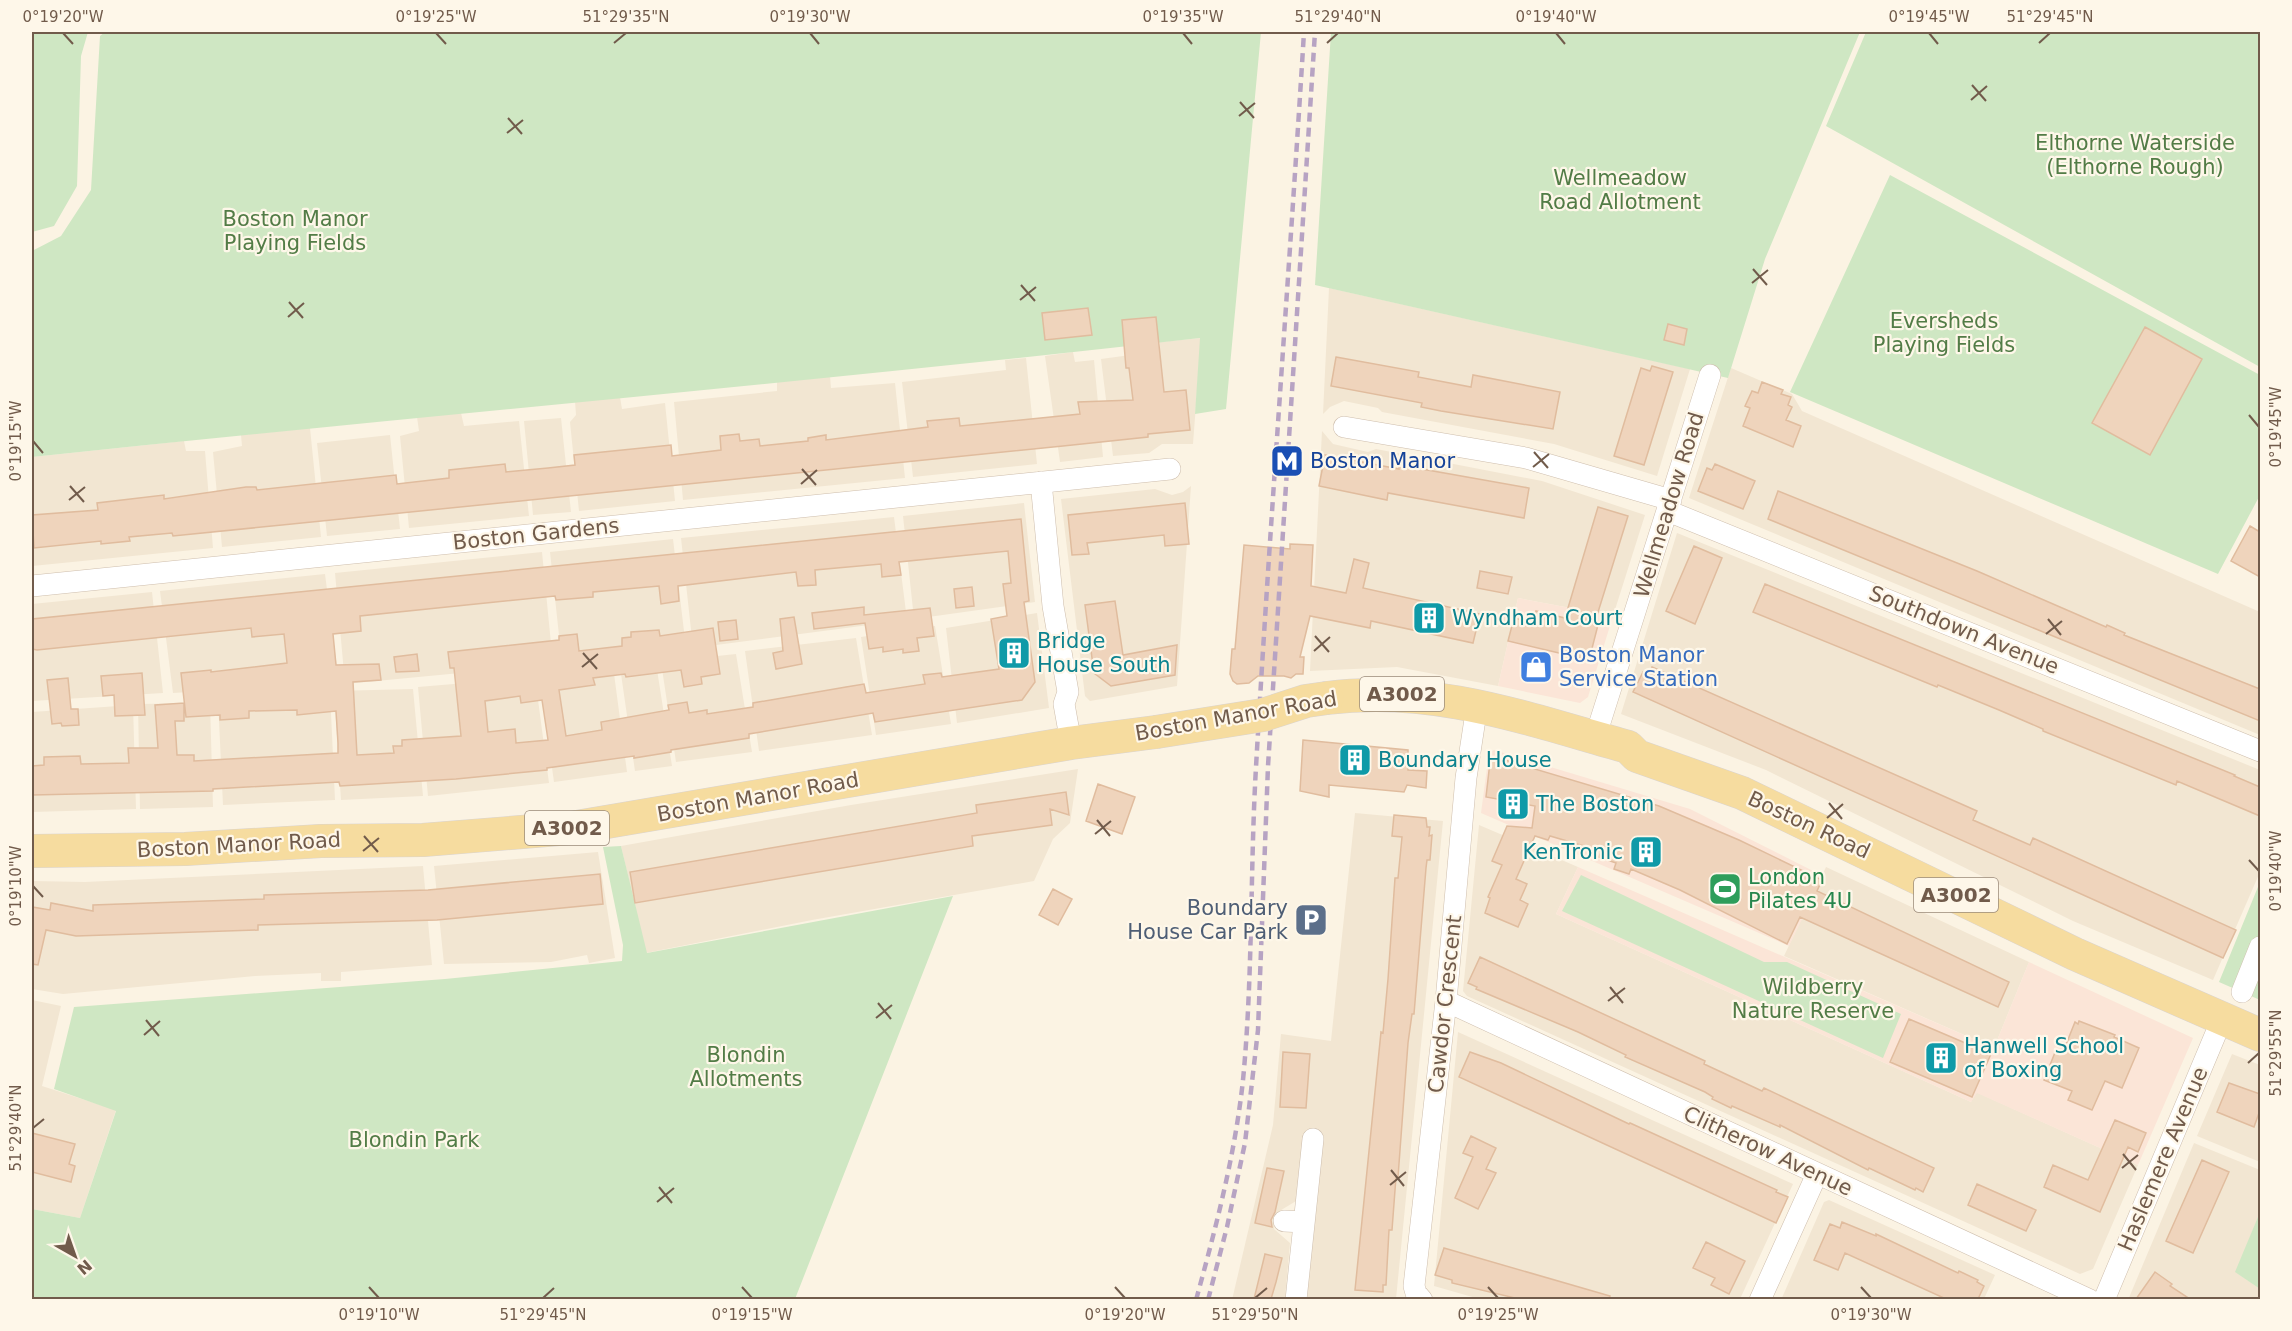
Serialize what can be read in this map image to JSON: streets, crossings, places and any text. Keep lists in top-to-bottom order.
{
  "streets": {
    "main road": ["A3002", "Boston Manor Road", "Boston Road"],
    "street": [
      "Wellmeadow Road",
      "Boston Gardens",
      "Southdown Avenue",
      "Cawdor Crescent",
      "Clitherow Avenue",
      "Haslemere Avenue"
    ]
  },
  "crossings": [
    ["Wellmeadow Road", "Southdown Avenue"],
    ["Wellmeadow Road", "Boston Road"],
    ["Boston Manor Road", "Boston Road"],
    ["Boston Manor Road", "Cawdor Crescent"],
    ["Boston Road", "Cawdor Crescent"],
    ["Boston Road", "Haslemere Avenue"],
    ["Cawdor Crescent", "Clitherow Avenue"]
  ],
  "parks": [
    "Elthorne Waterside (Elthorne Rough)",
    "Wellmeadow Road Allotment",
    "Boston Manor Playing Fields",
    "Eversheds Playing Fields",
    "Wildberry Nature Reserve",
    "Blondin Allotments",
    "Blondin Park"
  ],
  "places": {
    "metro station": ["Boston Manor"],
    "building": [
      "Wyndham Court",
      "Bridge House South",
      "Boundary House",
      "The Boston",
      "KenTronic",
      "Hanwell School of Boxing"
    ],
    "shop": ["Boston Manor Service Station"],
    "sports": ["London Pilates 4U"],
    "parking": ["Boundary House Car Park"]
  },
  "north": "bottom right",
  "coordinates": [
    "0°19'20\"W",
    "0°19'25\"W",
    "51°29'35\"N",
    "0°19'30\"W",
    "0°19'35\"W",
    "51°29'40\"N",
    "0°19'40\"W",
    "0°19'45\"W",
    "51°29'45\"N",
    "0°19'15\"W",
    "0°19'10\"W",
    "51°29'55\"N",
    "51°29'50\"N"
  ]
}
